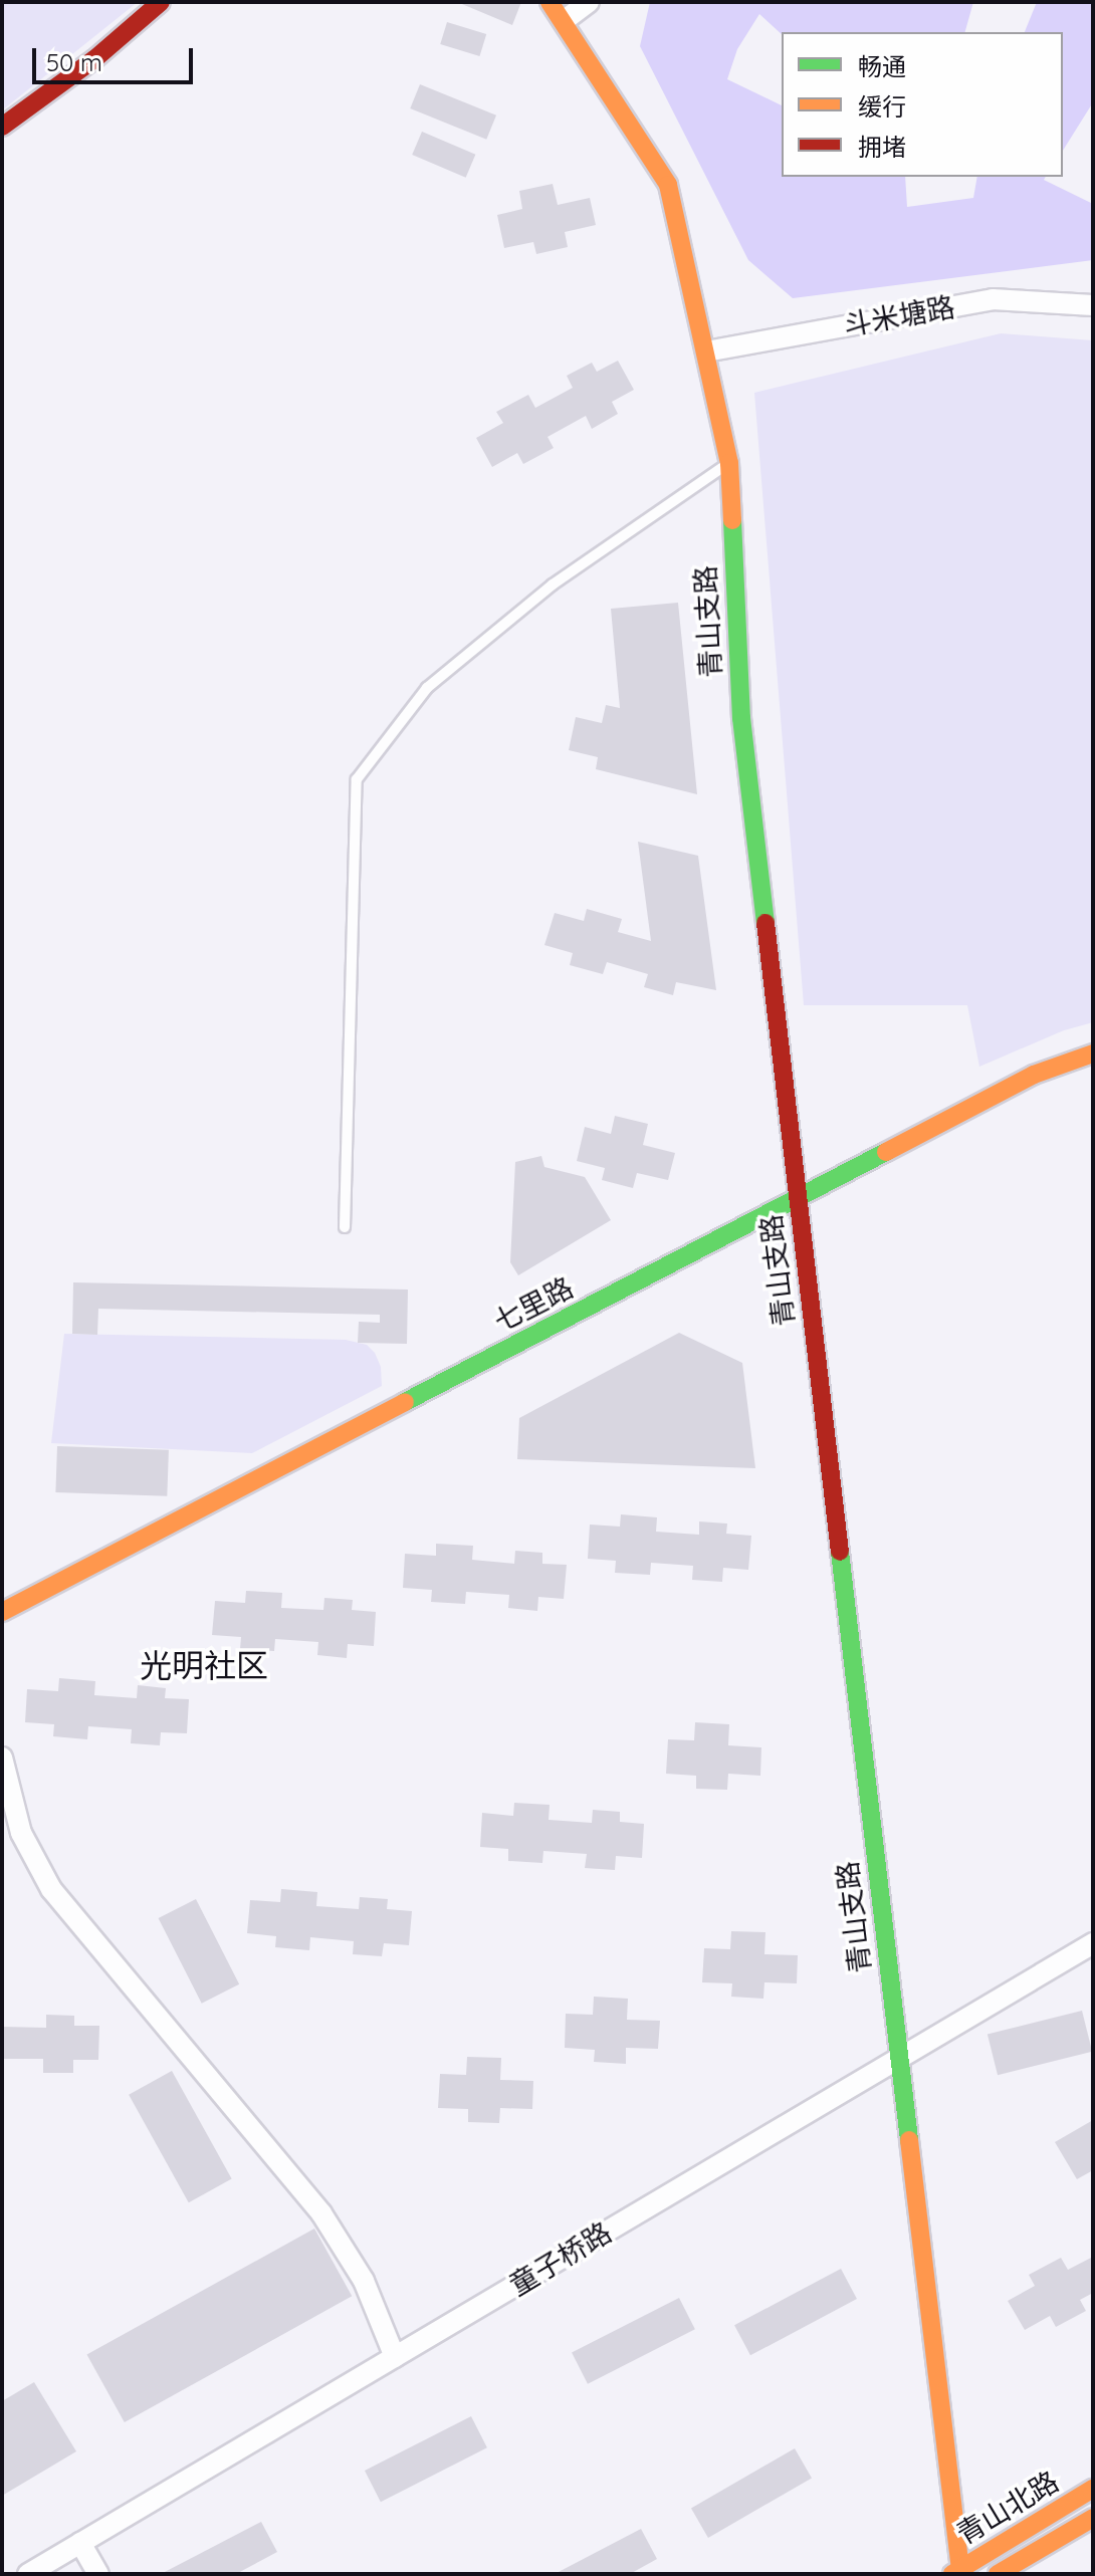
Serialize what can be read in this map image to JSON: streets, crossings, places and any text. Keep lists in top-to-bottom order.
{
  "streets": {
    "main road": ["青山支路", "七里路", "青山北路"],
    "street": ["斗米塘路", "童子桥路"]
  },
  "crossings": [
    ["斗米塘路", "青山支路"],
    ["青山支路", "七里路"],
    ["青山支路", "童子桥路"],
    ["青山支路", "青山北路"]
  ],
  "districts": ["光明社区"],
  "legend": ["畅通", "缓行", "拥堵"],
  "scale_bar": "50 m"
}
